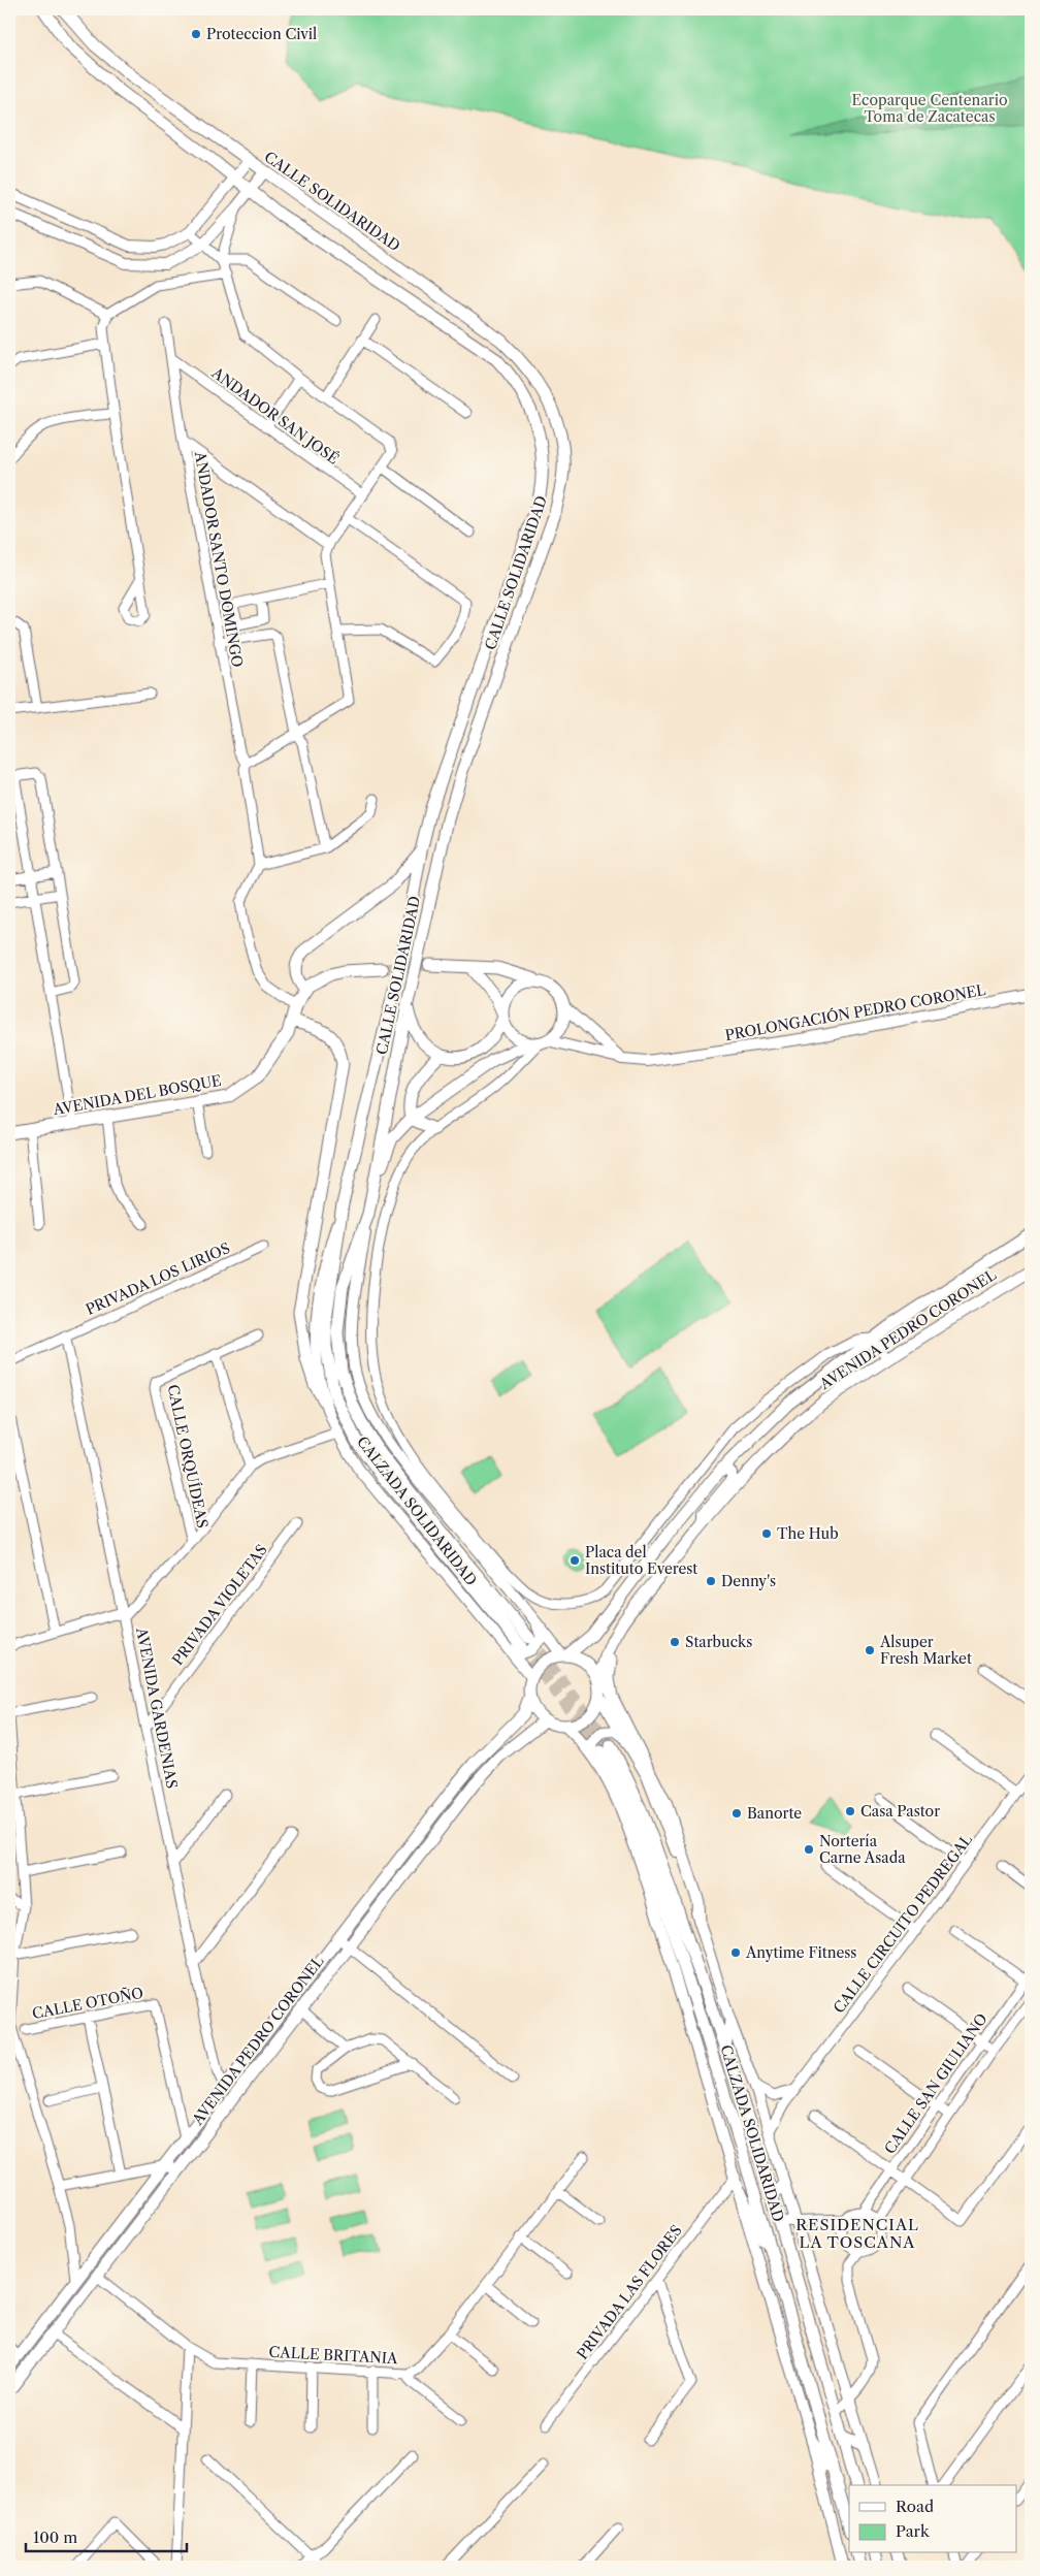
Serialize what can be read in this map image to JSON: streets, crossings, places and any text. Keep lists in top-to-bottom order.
{
  "streets": {
    "main road": [
      "CALLE SOLIDARIDAD",
      "AVENIDA DEL BOSQUE",
      "AVENIDA PEDRO CORONEL",
      "CALZADA SOLIDARIDAD"
    ],
    "street": [
      "ANDADOR SAN JOSÉ",
      "ANDADOR SANTO DOMINGO",
      "PROLONGACIÓN PEDRO CORONEL",
      "PRIVADA LOS LIRIOS",
      "CALLE ORQUÍDEAS",
      "PRIVADA VIOLETAS",
      "AVENIDA GARDENIAS",
      "CALLE CIRCUITO PEDREGAL",
      "CALLE OTOÑO",
      "CALLE SAN GIULIANO",
      "PRIVADA LAS FLORES",
      "CALLE BRITANIA"
    ]
  },
  "crossings": [
    ["CALLE SOLIDARIDAD", "CALZADA SOLIDARIDAD"],
    ["ANDADOR SAN JOSÉ", "ANDADOR SANTO DOMINGO"],
    ["PRIVADA LOS LIRIOS", "AVENIDA GARDENIAS"],
    ["AVENIDA PEDRO CORONEL", "CALZADA SOLIDARIDAD"],
    ["AVENIDA PEDRO CORONEL", "AVENIDA GARDENIAS"],
    ["AVENIDA PEDRO CORONEL", "CALLE OTOÑO"],
    ["AVENIDA PEDRO CORONEL", "CALLE BRITANIA"],
    ["CALLE ORQUÍDEAS", "CALZADA SOLIDARIDAD"],
    ["CALLE ORQUÍDEAS", "AVENIDA GARDENIAS"],
    ["CALZADA SOLIDARIDAD", "PRIVADA LAS FLORES"],
    ["PRIVADA VIOLETAS", "AVENIDA GARDENIAS"]
  ],
  "districts": ["RESIDENCIAL LA TOSCANA"],
  "parks": ["Ecoparque Centenario Toma de Zacatecas"],
  "places": [
    "Proteccion Civil",
    "The Hub",
    "Placa del Instituto Everest",
    "Denny's",
    "Starbucks",
    "Alsuper Fresh Market",
    "Casa Pastor",
    "Banorte",
    "Nortería Carne Asada",
    "Anytime Fitness"
  ],
  "legend": ["Road", "Park"],
  "scale_bar": "100 m"
}
